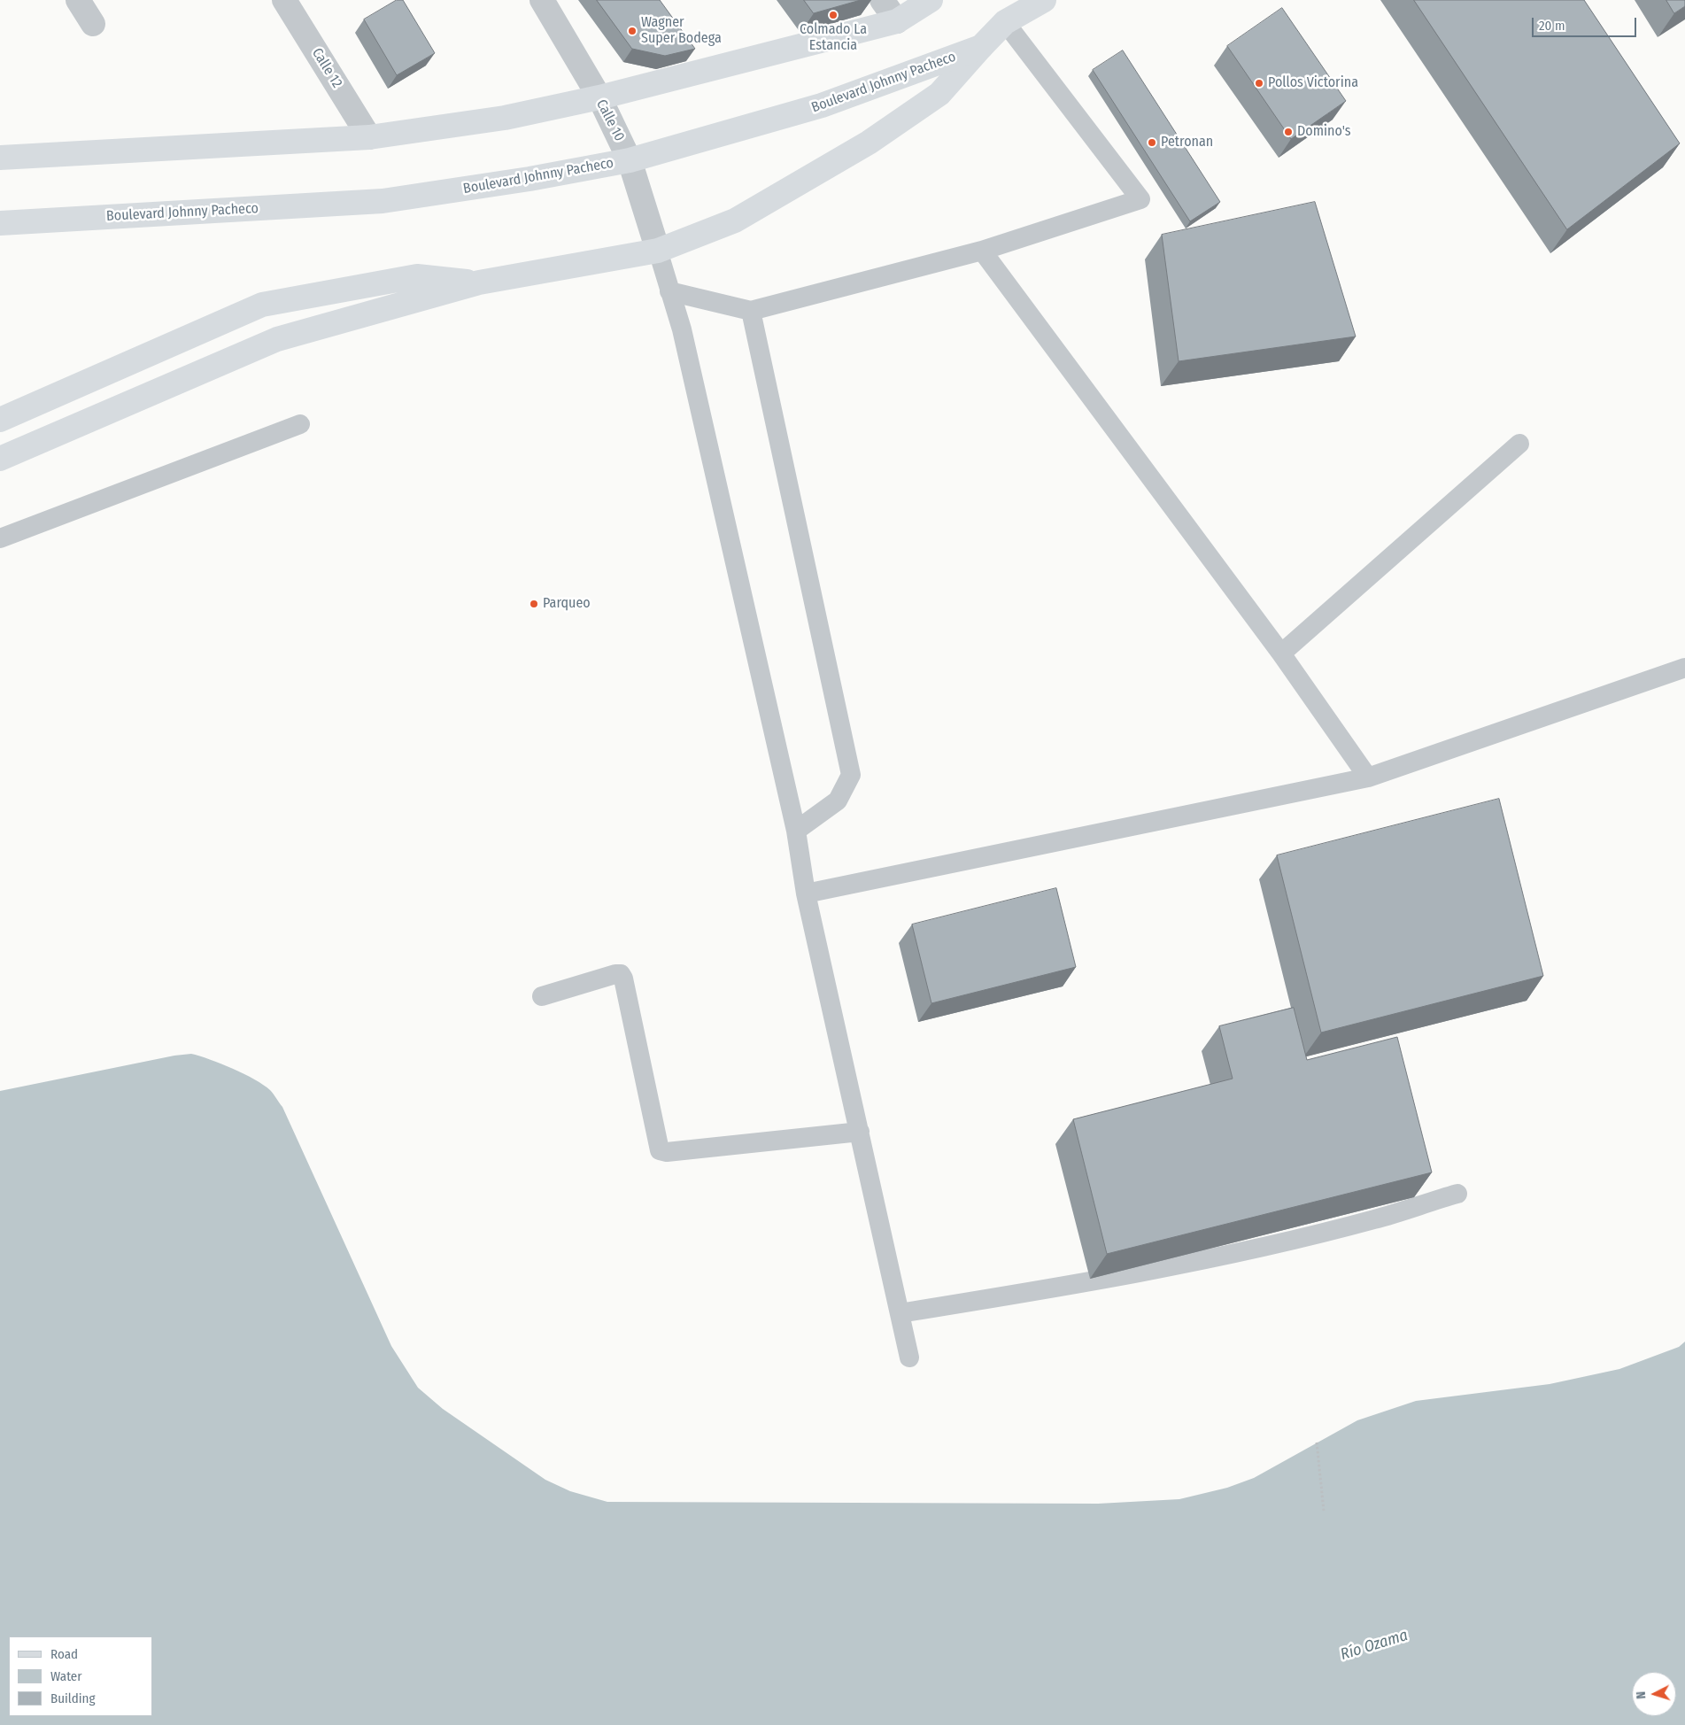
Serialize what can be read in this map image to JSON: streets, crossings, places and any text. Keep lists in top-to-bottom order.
{
  "streets": {
    "main road": ["Boulevard Johnny Pacheco"],
    "street": ["Calle 12", "Calle 10"]
  },
  "crossings": [
    ["Boulevard Johnny Pacheco", "Calle 10"]
  ],
  "water": ["Río Ozama"],
  "places": [
    "Colmado La Estancia",
    "Wagner Super Bodega",
    "Pollos Victorina",
    "Domino's",
    "Petronan",
    "Parqueo"
  ],
  "legend": ["Road", "Water", "Building"],
  "scale_bar": "20 m",
  "north": "left"
}
